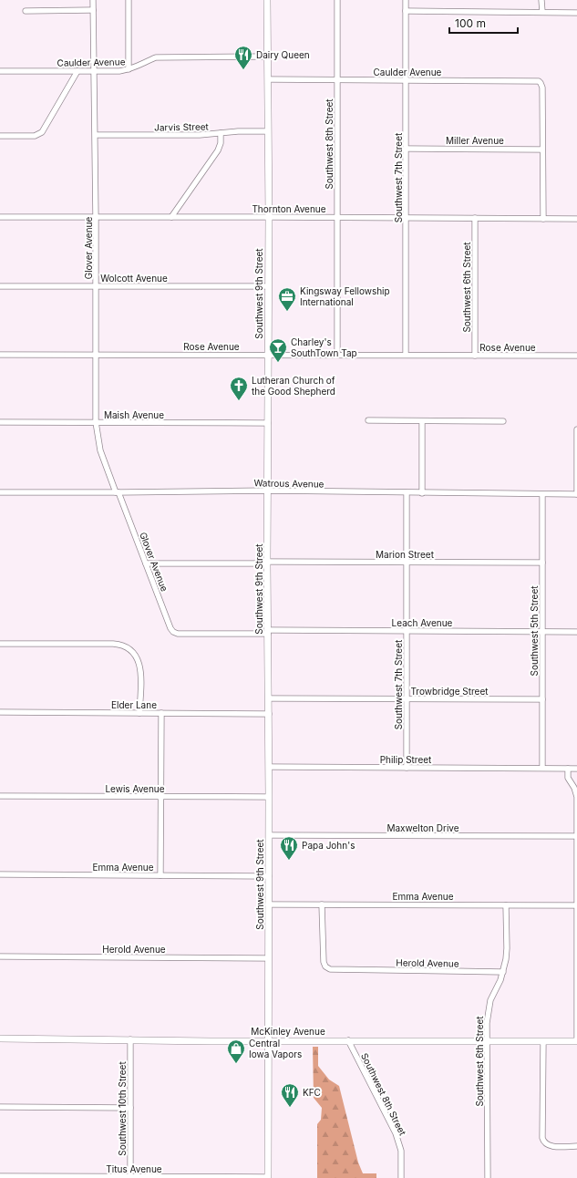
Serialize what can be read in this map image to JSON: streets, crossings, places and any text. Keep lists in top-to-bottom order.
{
  "streets": {
    "main road": ["Southwest 9th Street", "McKinley Avenue"],
    "street": [
      "Caulder Avenue",
      "Jarvis Street",
      "Miller Avenue",
      "Southwest 8th Street",
      "Southwest 7th Street",
      "Thornton Avenue",
      "Glover Avenue",
      "Wolcott Avenue",
      "Southwest 6th Street",
      "Rose Avenue",
      "Maish Avenue",
      "Watrous Avenue",
      "Marion Street",
      "Leach Avenue",
      "Southwest 5th Street",
      "Trowbridge Street",
      "Elder Lane",
      "Philip Street",
      "Lewis Avenue",
      "Maxwelton Drive",
      "Emma Avenue",
      "Herold Avenue",
      "Southwest 10th Street",
      "Titus Avenue"
    ]
  },
  "crossings": [
    ["Caulder Avenue", "Miller Avenue"],
    ["Caulder Avenue", "Southwest 8th Street"],
    ["Caulder Avenue", "Southwest 7th Street"],
    ["Caulder Avenue", "Glover Avenue"],
    ["Caulder Avenue", "Southwest 9th Street"],
    ["Jarvis Street", "Glover Avenue"],
    ["Jarvis Street", "Southwest 9th Street"],
    ["Miller Avenue", "Southwest 7th Street"],
    ["Southwest 8th Street", "Thornton Avenue"],
    ["Southwest 8th Street", "Rose Avenue"],
    ["Southwest 8th Street", "McKinley Avenue"],
    ["Southwest 7th Street", "Thornton Avenue"],
    ["Southwest 7th Street", "Rose Avenue"],
    ["Southwest 7th Street", "Watrous Avenue"],
    ["Southwest 7th Street", "Marion Street"],
    ["Southwest 7th Street", "Leach Avenue"],
    ["Southwest 7th Street", "Trowbridge Street"],
    ["Southwest 7th Street", "Philip Street"],
    ["Thornton Avenue", "Glover Avenue"],
    ["Thornton Avenue", "Southwest 6th Street"],
    ["Thornton Avenue", "Southwest 9th Street"],
    ["Glover Avenue", "Wolcott Avenue"],
    ["Glover Avenue", "Rose Avenue"],
    ["Glover Avenue", "Maish Avenue"],
    ["Glover Avenue", "Watrous Avenue"],
    ["Glover Avenue", "Marion Street"],
    ["Glover Avenue", "Leach Avenue"],
    ["Wolcott Avenue", "Southwest 9th Street"],
    ["Southwest 6th Street", "Rose Avenue"],
    ["Southwest 6th Street", "Emma Avenue"],
    ["Southwest 6th Street", "Herold Avenue"],
    ["Southwest 6th Street", "McKinley Avenue"],
    ["Southwest 9th Street", "Rose Avenue"],
    ["Southwest 9th Street", "Maish Avenue"],
    ["Southwest 9th Street", "Watrous Avenue"],
    ["Southwest 9th Street", "Marion Street"],
    ["Southwest 9th Street", "Leach Avenue"],
    ["Southwest 9th Street", "Trowbridge Street"],
    ["Southwest 9th Street", "Elder Lane"],
    ["Southwest 9th Street", "Philip Street"],
    ["Southwest 9th Street", "Lewis Avenue"],
    ["Southwest 9th Street", "Maxwelton Drive"],
    ["Southwest 9th Street", "Emma Avenue"],
    ["Southwest 9th Street", "Herold Avenue"],
    ["Southwest 9th Street", "McKinley Avenue"],
    ["Southwest 9th Street", "Titus Avenue"],
    ["Watrous Avenue", "Southwest 5th Street"],
    ["Marion Street", "Southwest 5th Street"],
    ["Leach Avenue", "Southwest 5th Street"],
    ["Southwest 5th Street", "Trowbridge Street"],
    ["Southwest 5th Street", "Philip Street"],
    ["Emma Avenue", "Herold Avenue"],
    ["McKinley Avenue", "Southwest 10th Street"],
    ["Southwest 10th Street", "Titus Avenue"]
  ],
  "places": {
    "restaurant": ["Dairy Queen", "Papa John's", "KFC"],
    "office": ["Kingsway Fellowship International"],
    "bar": ["Charley's SouthTown Tap"],
    "church": ["Lutheran Church of the Good Shepherd"],
    "shop": ["Central Iowa Vapors"]
  },
  "scale_bar": "100 m"
}
